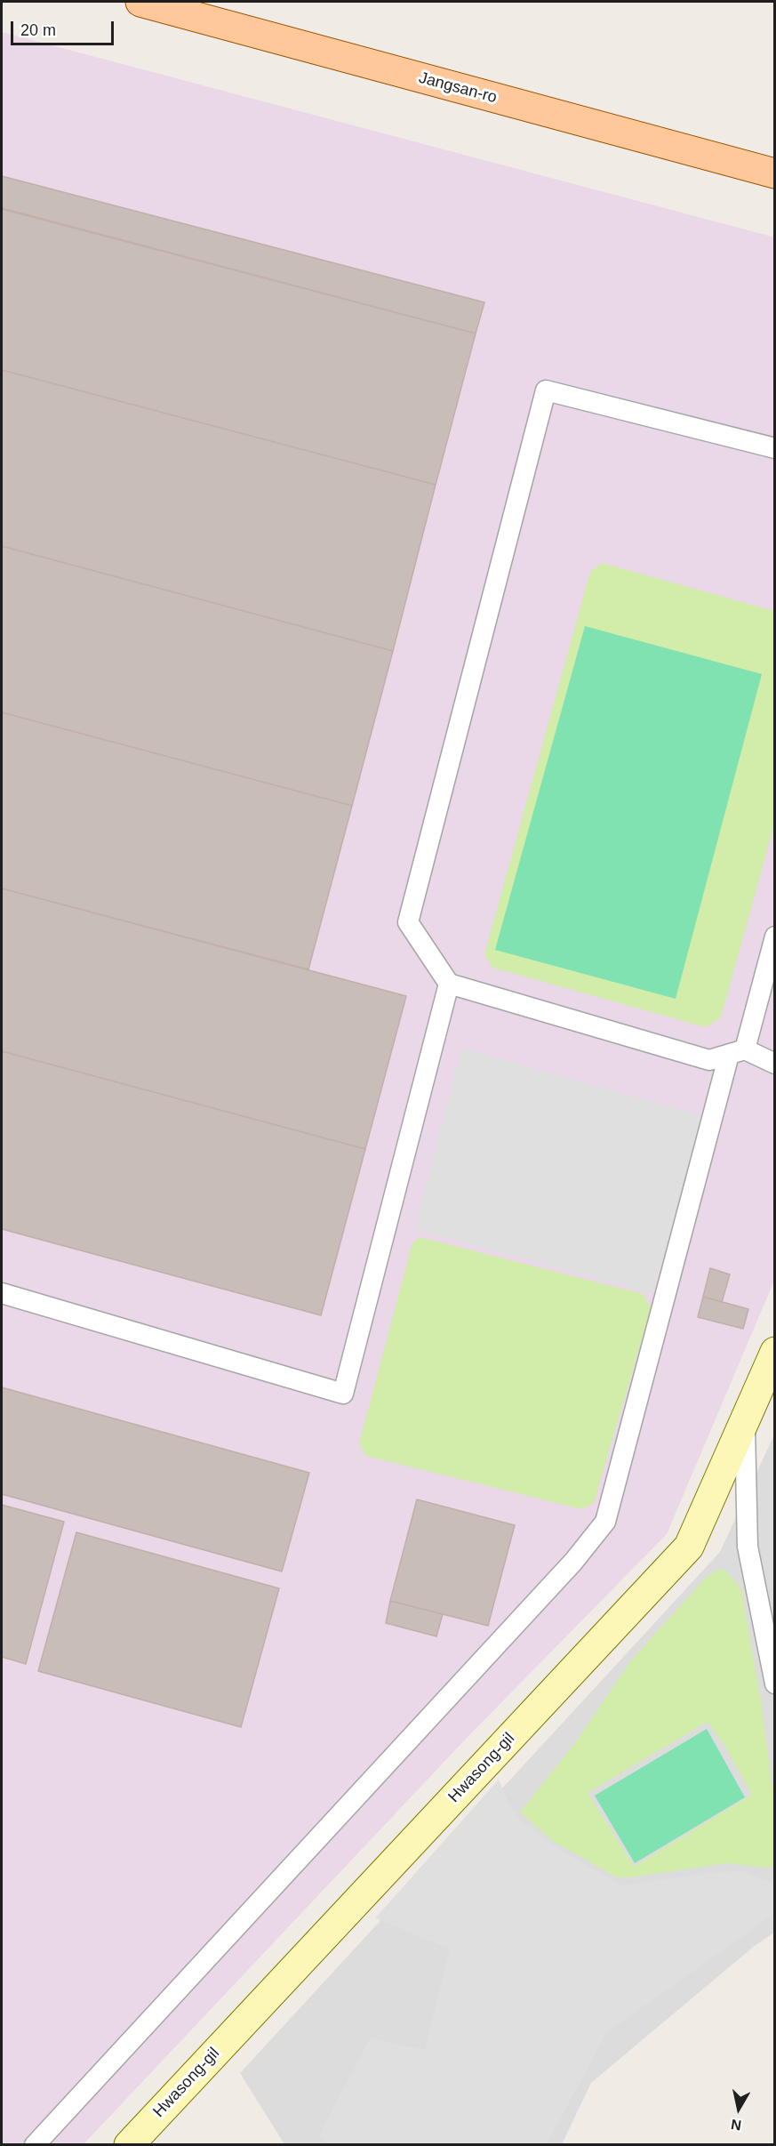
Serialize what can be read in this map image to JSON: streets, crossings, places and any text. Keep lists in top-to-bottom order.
{
  "streets": {
    "main road": ["Jangsan-ro"],
    "street": ["Hwasong-gil"]
  },
  "scale_bar": "20 m",
  "north": "bottom"
}
